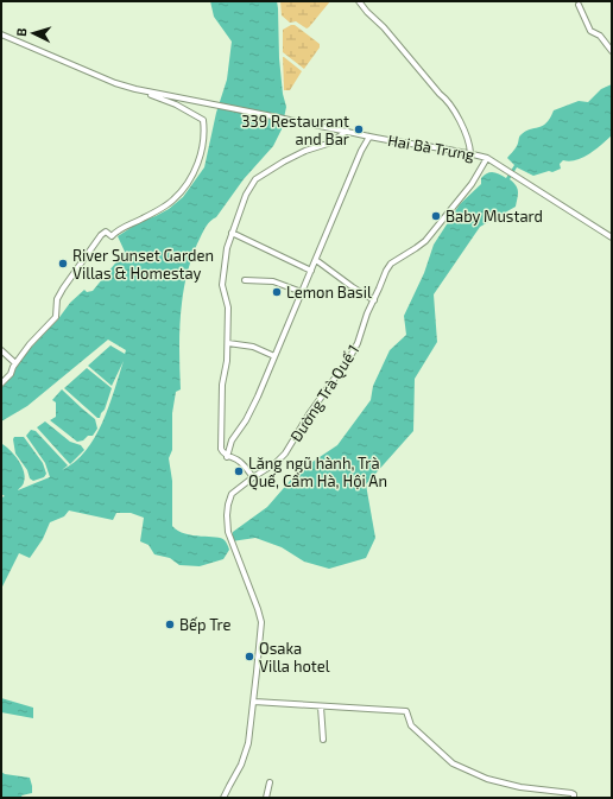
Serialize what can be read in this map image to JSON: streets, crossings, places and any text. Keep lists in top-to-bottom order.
{
  "streets": {
    "street": ["Hai Bà Trưng", "Đường Trà Quế 1"]
  },
  "crossings": [
    ["Hai Bà Trưng", "Đường Trà Quế 1"]
  ],
  "places": [
    "339 Restaurant and Bar",
    "Baby Mustard",
    "River Sunset Garden Villas & Homestay",
    "Lemon Basil",
    "Lăng ngũ hành, Trà Quế, Cẩm Hà, Hội An",
    "Bếp Tre",
    "Osaka Villa hotel"
  ],
  "north": "left"
}
